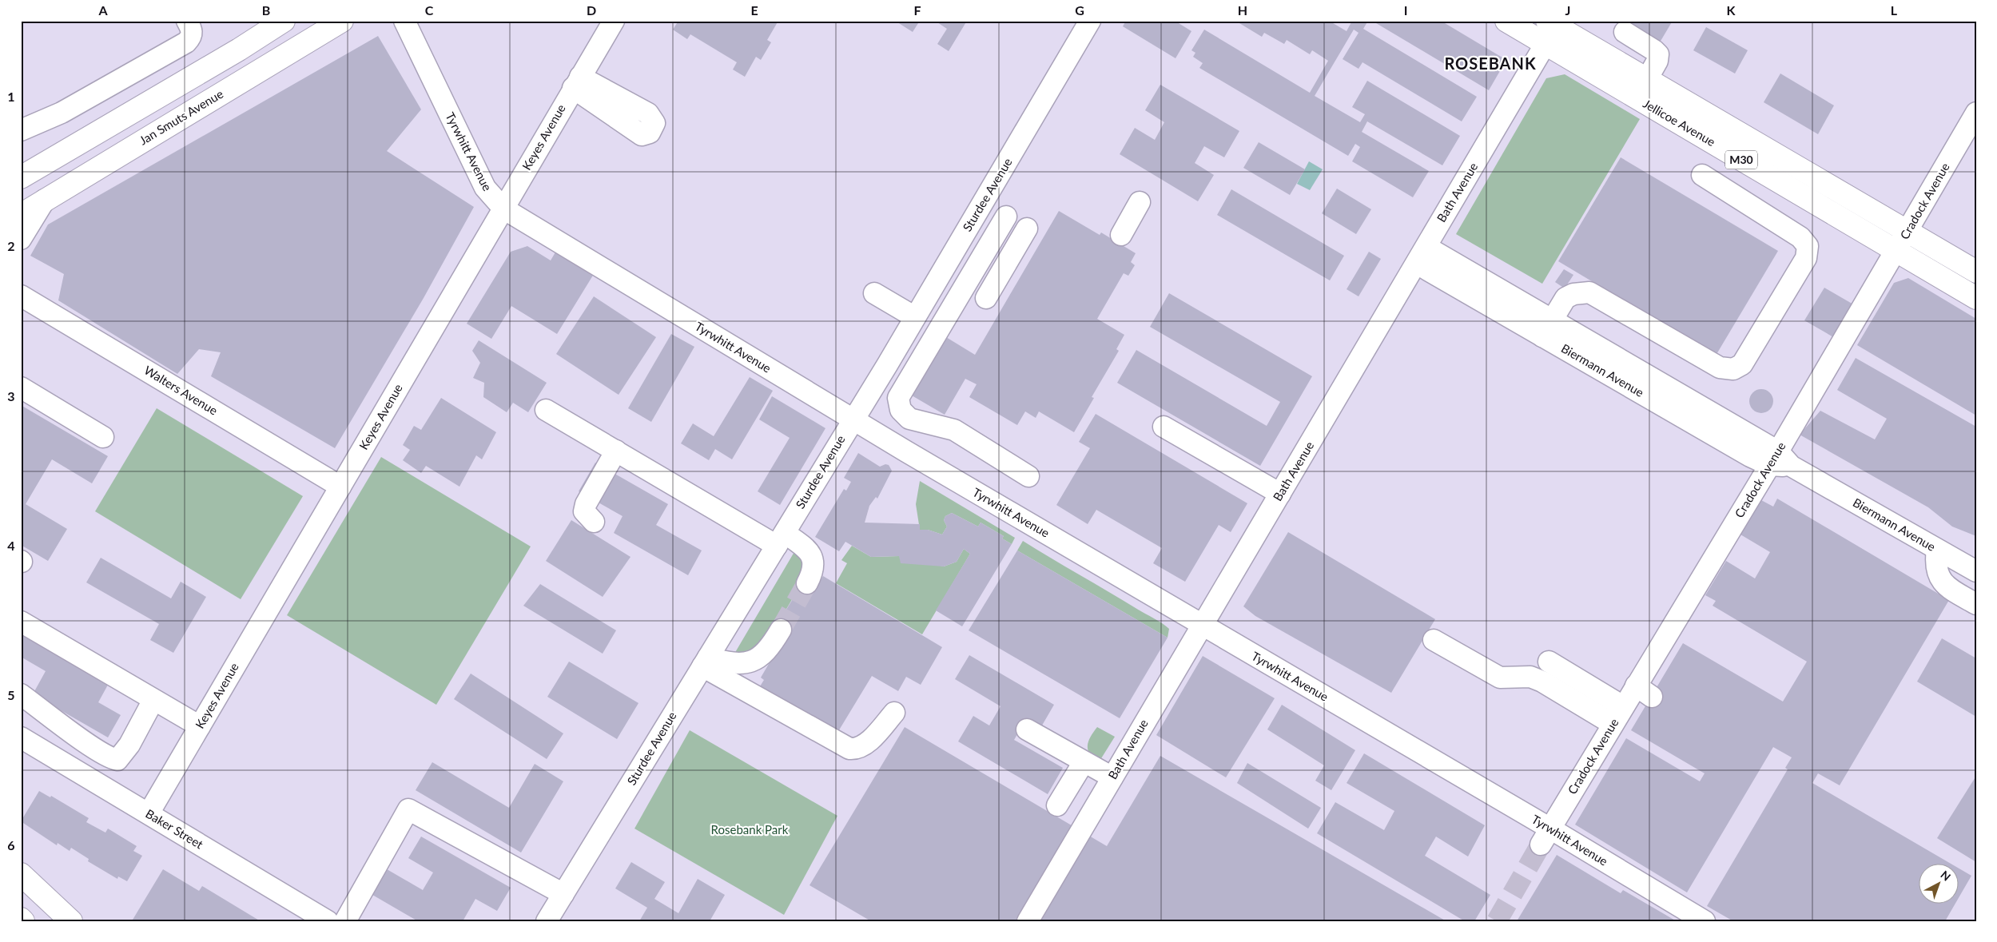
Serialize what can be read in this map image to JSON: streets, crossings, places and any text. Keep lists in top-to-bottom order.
{
  "streets": {
    "main road": ["Jan Smuts Avenue", "Jellicoe Avenue", "M30"],
    "street": [
      "Keyes Avenue",
      "Tyrwhitt Avenue",
      "Bath Avenue",
      "Sturdee Avenue",
      "Cradock Avenue",
      "Biermann Avenue",
      "Walters Avenue",
      "Baker Street"
    ]
  },
  "crossings": [
    ["Jellicoe Avenue", "Bath Avenue"],
    ["Jellicoe Avenue", "Cradock Avenue"],
    ["Keyes Avenue", "Tyrwhitt Avenue"],
    ["Keyes Avenue", "Walters Avenue"],
    ["Keyes Avenue", "Baker Street"],
    ["Tyrwhitt Avenue", "Bath Avenue"],
    ["Tyrwhitt Avenue", "Sturdee Avenue"],
    ["Tyrwhitt Avenue", "Cradock Avenue"],
    ["Bath Avenue", "Biermann Avenue"],
    ["Cradock Avenue", "Biermann Avenue"]
  ],
  "districts": ["ROSEBANK"],
  "parks": ["Rosebank Park"],
  "north": "top right",
  "grid": {
    "columns": [
      "A",
      "B",
      "C",
      "D",
      "E",
      "F",
      "G",
      "H",
      "I",
      "J",
      "K",
      "L"
    ],
    "rows": [
      "1",
      "2",
      "3",
      "4",
      "5",
      "6"
    ]
  }
}
